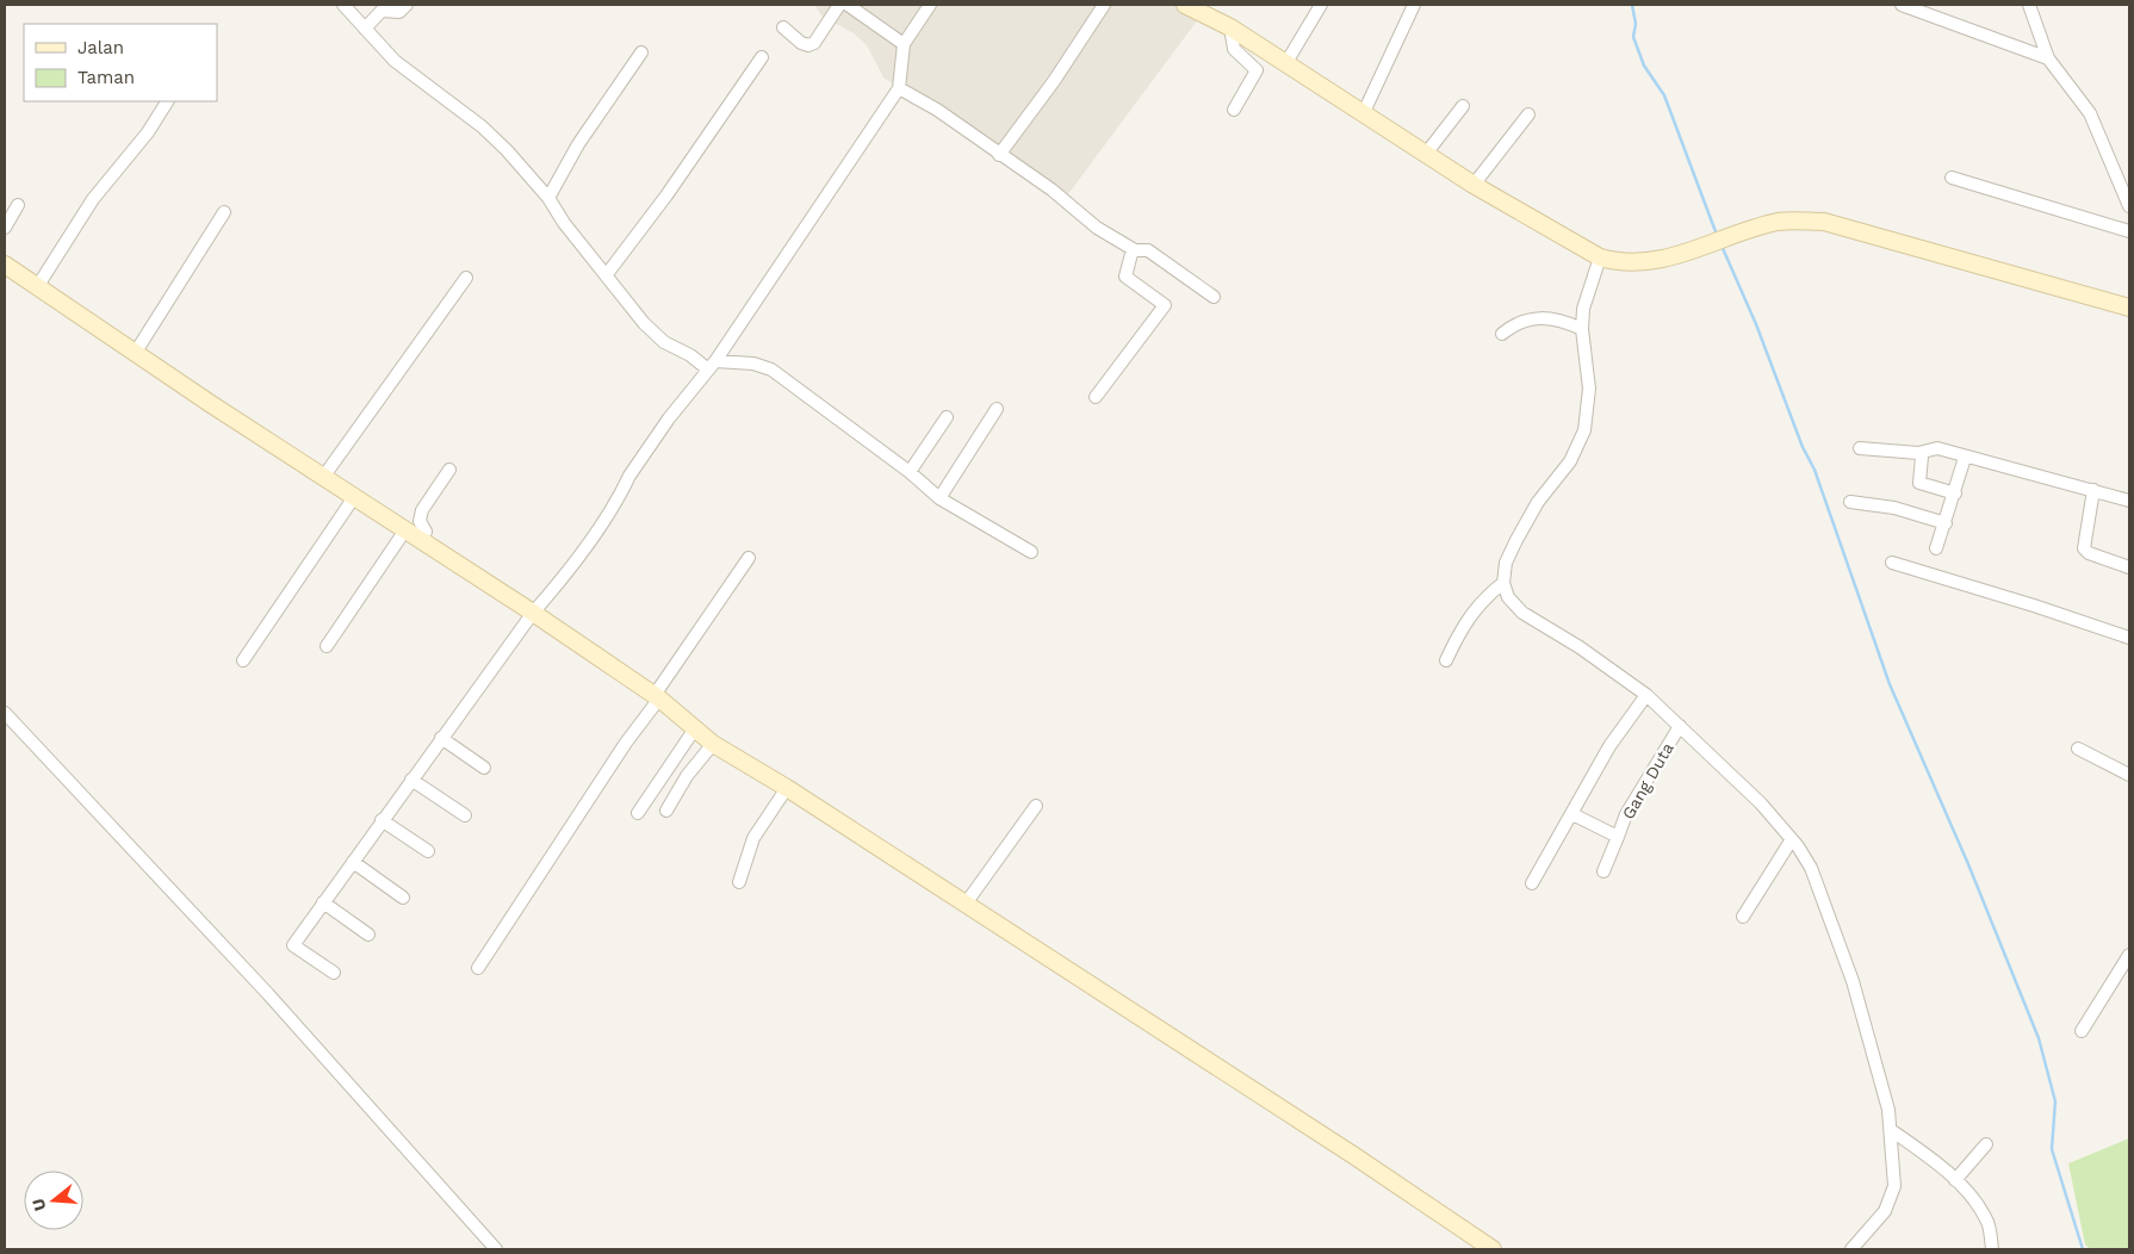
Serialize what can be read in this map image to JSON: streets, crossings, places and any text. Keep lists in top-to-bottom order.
{
  "streets": {
    "street": ["Gang Duta"]
  },
  "legend": ["Jalan", "Taman"],
  "north": "left"
}
